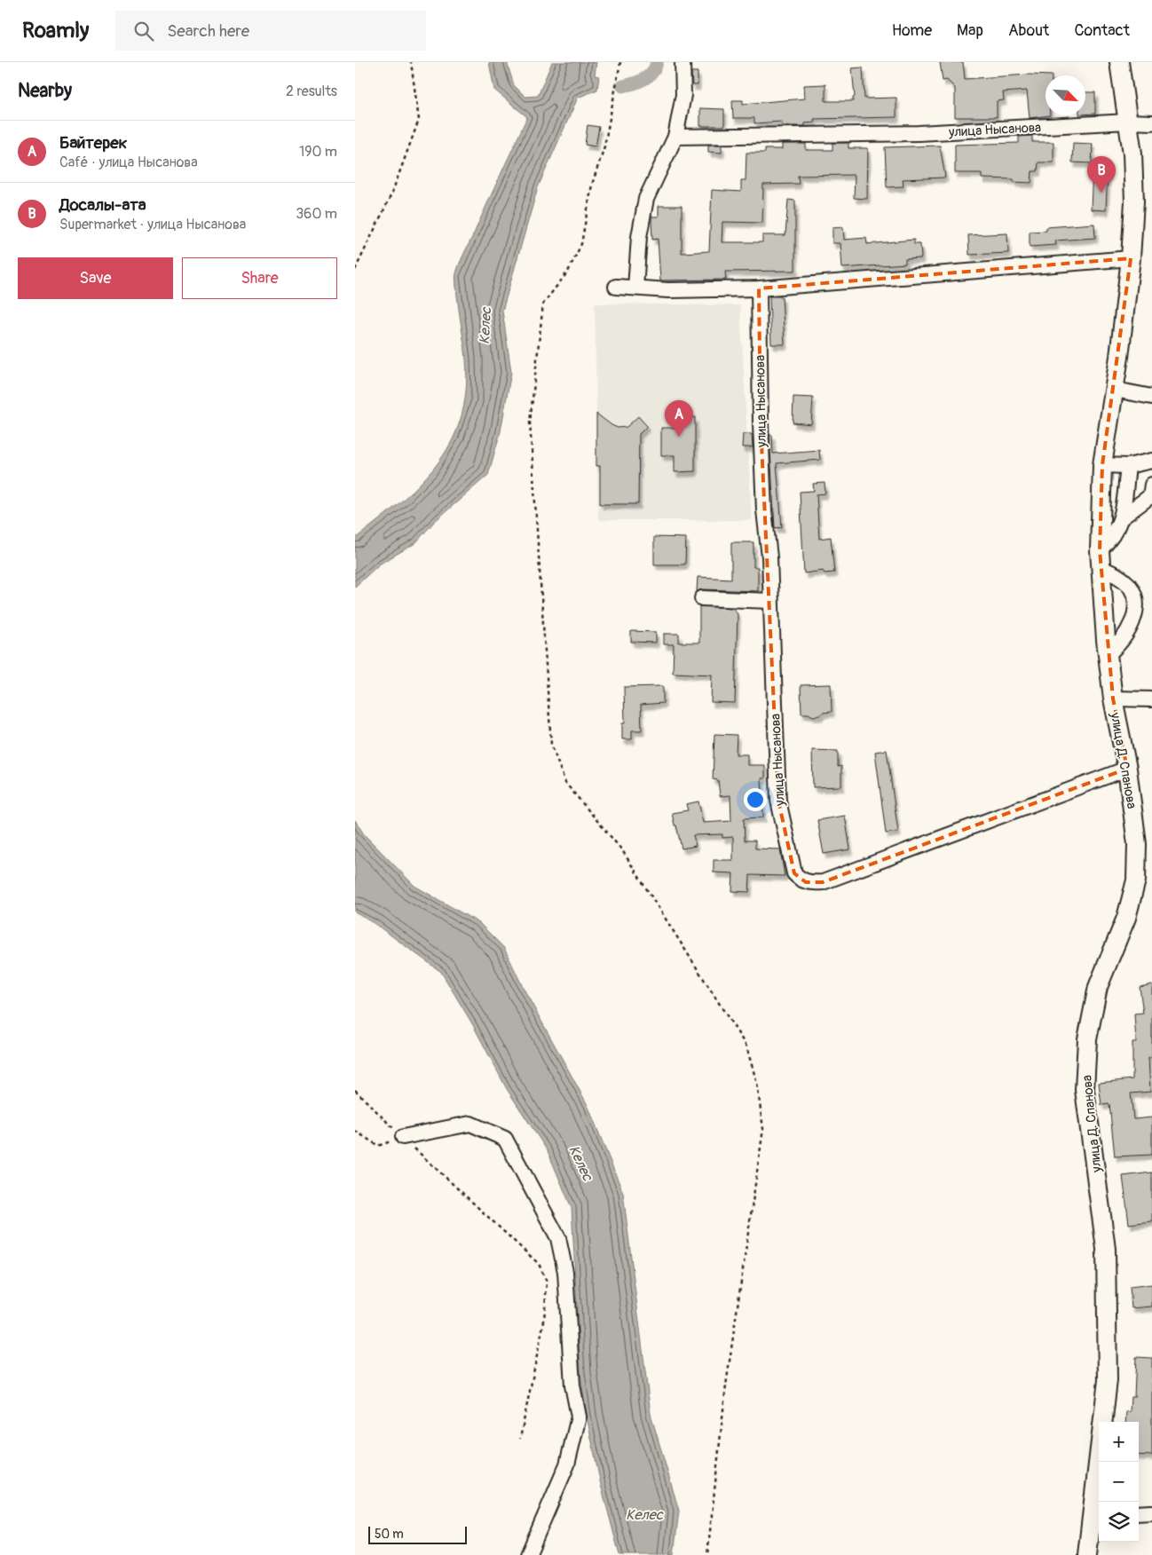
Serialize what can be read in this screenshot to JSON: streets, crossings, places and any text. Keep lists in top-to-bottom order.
{
  "streets": {
    "main road": ["улица Д. Спанова"],
    "street": ["улица Нысанова"]
  },
  "crossings": [
    ["улица Нысанова", "улица Д. Спанова"]
  ],
  "water": ["Келес"],
  "scale_bar": "50 m",
  "north": "bottom right",
  "page": {
    "header": "Roamly",
    "search": "Search here",
    "nav": [
      "Home",
      "Map",
      "About",
      "Contact"
    ],
    "heading": ["Nearby", "2 results"],
    "list": [
      {
        "mark": "A",
        "name": "Байтерек",
        "note": "Café · улица Нысанова",
        "value": "190 m"
      },
      {
        "mark": "B",
        "name": "Досалы-ата",
        "note": "Supermarket · улица Нысанова",
        "value": "360 m"
      }
    ],
    "pins": ["B", "A"],
    "buttons": ["Save", "Share"],
    "map_buttons": ["+", "−"],
    "scale": "50 m"
  }
}
